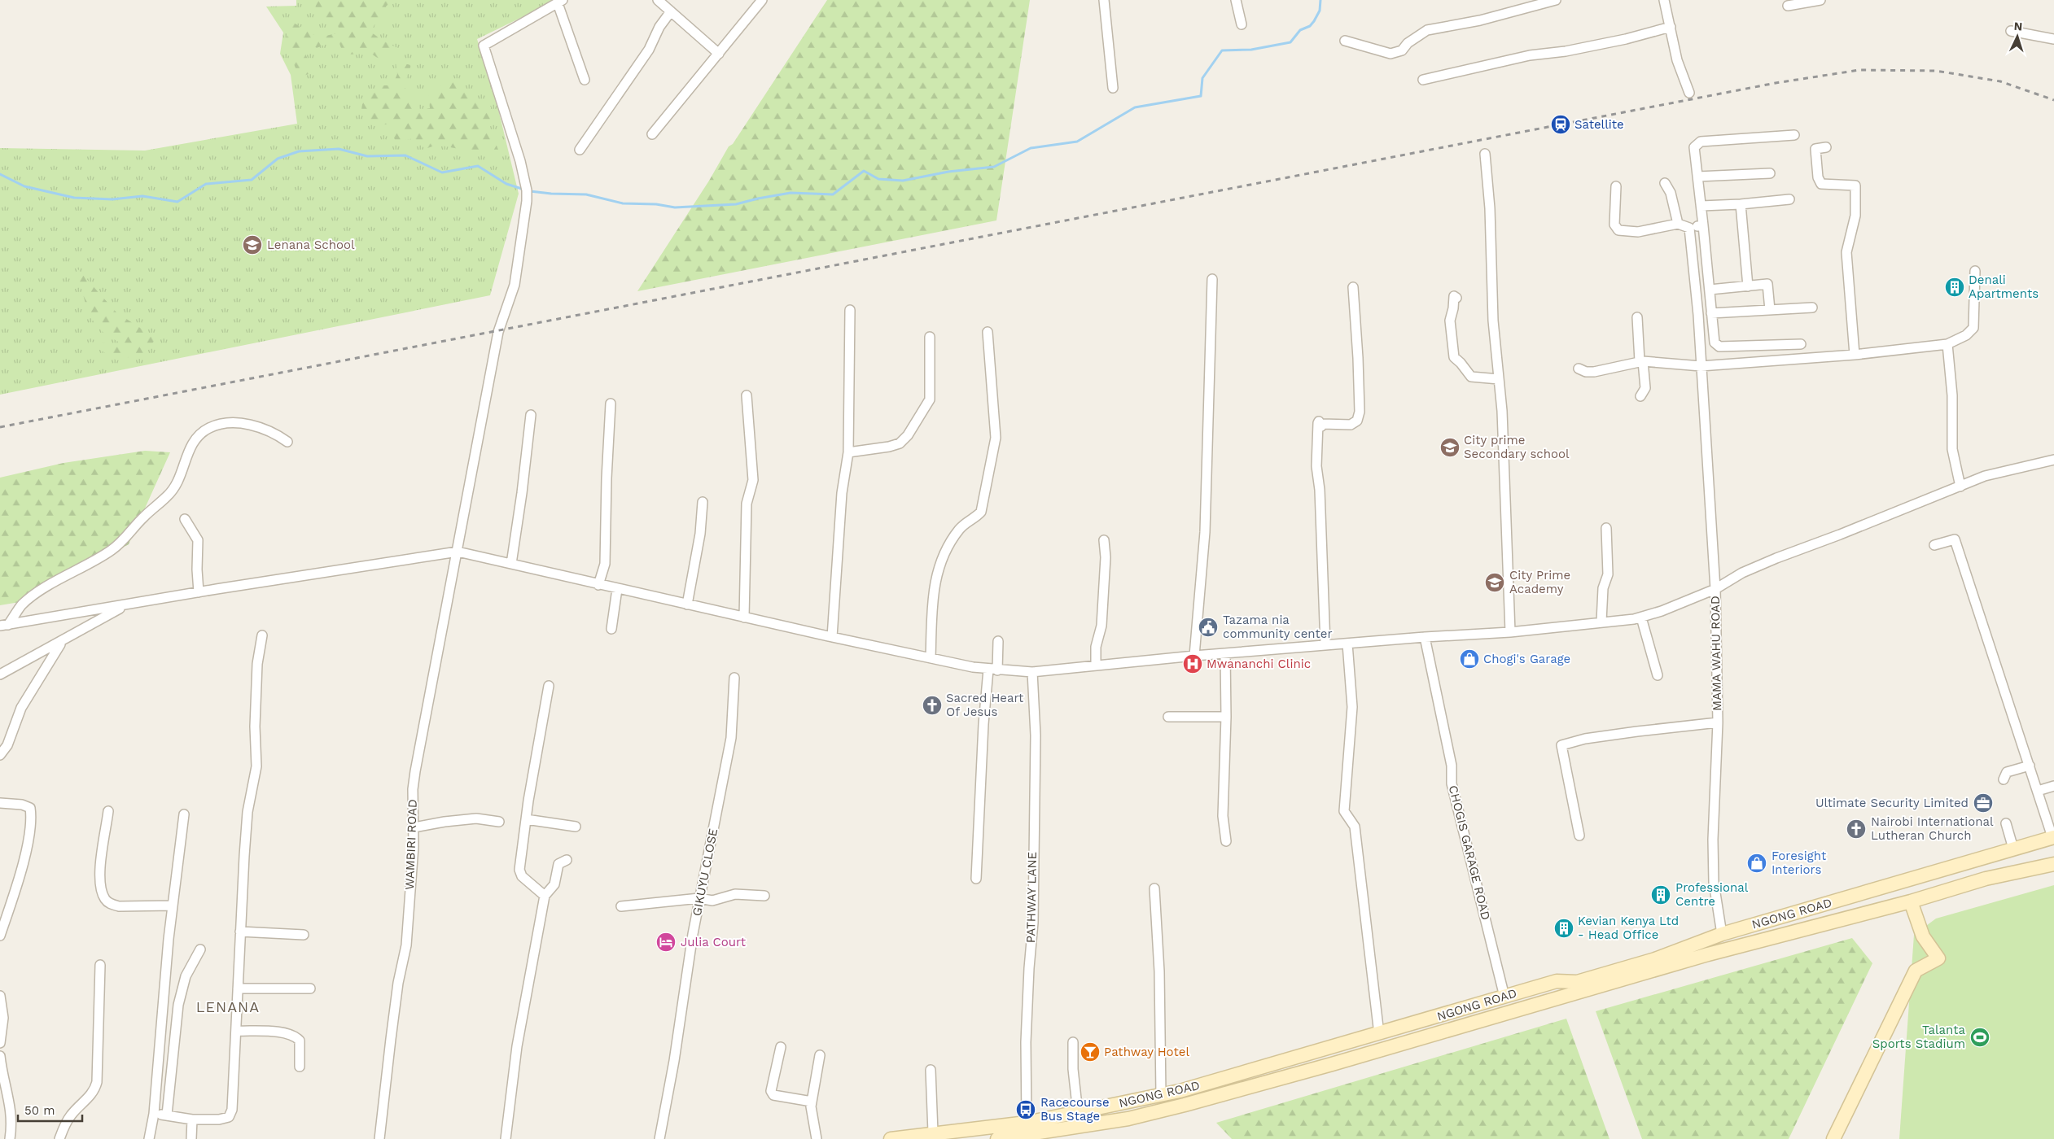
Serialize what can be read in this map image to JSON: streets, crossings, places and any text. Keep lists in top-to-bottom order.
{
  "streets": {
    "main road": ["NGONG ROAD"],
    "street": [
      "MAMA WAHU ROAD",
      "WAMBIRI ROAD",
      "CHOGIS GARAGE ROAD",
      "GIKUYU CLOSE",
      "PATHWAY LANE"
    ]
  },
  "crossings": [
    ["MAMA WAHU ROAD", "NGONG ROAD"],
    ["CHOGIS GARAGE ROAD", "NGONG ROAD"],
    ["PATHWAY LANE", "NGONG ROAD"]
  ],
  "districts": ["LENANA"],
  "places": {
    "station": ["Satellite"],
    "school or university": ["Lenana School", "City prime Secondary school", "City Prime Academy"],
    "building": ["Denali Apartments", "Professional Centre", "Kevian Kenya Ltd - Head Office"],
    "public building": ["Tazama nia community center"],
    "shop": ["Chogi's Garage", "Foresight Interiors"],
    "hospital": ["Mwananchi Clinic"],
    "church": ["Sacred Heart Of Jesus", "Nairobi International Lutheran Church"],
    "office": ["Ultimate Security Limited"],
    "hotel": ["Julia Court"],
    "sports": ["Talanta Sports Stadium"],
    "bar": ["Pathway Hotel"],
    "bus stop": ["Racecourse Bus Stage"]
  },
  "scale_bar": "50 m",
  "north": "top"
}
